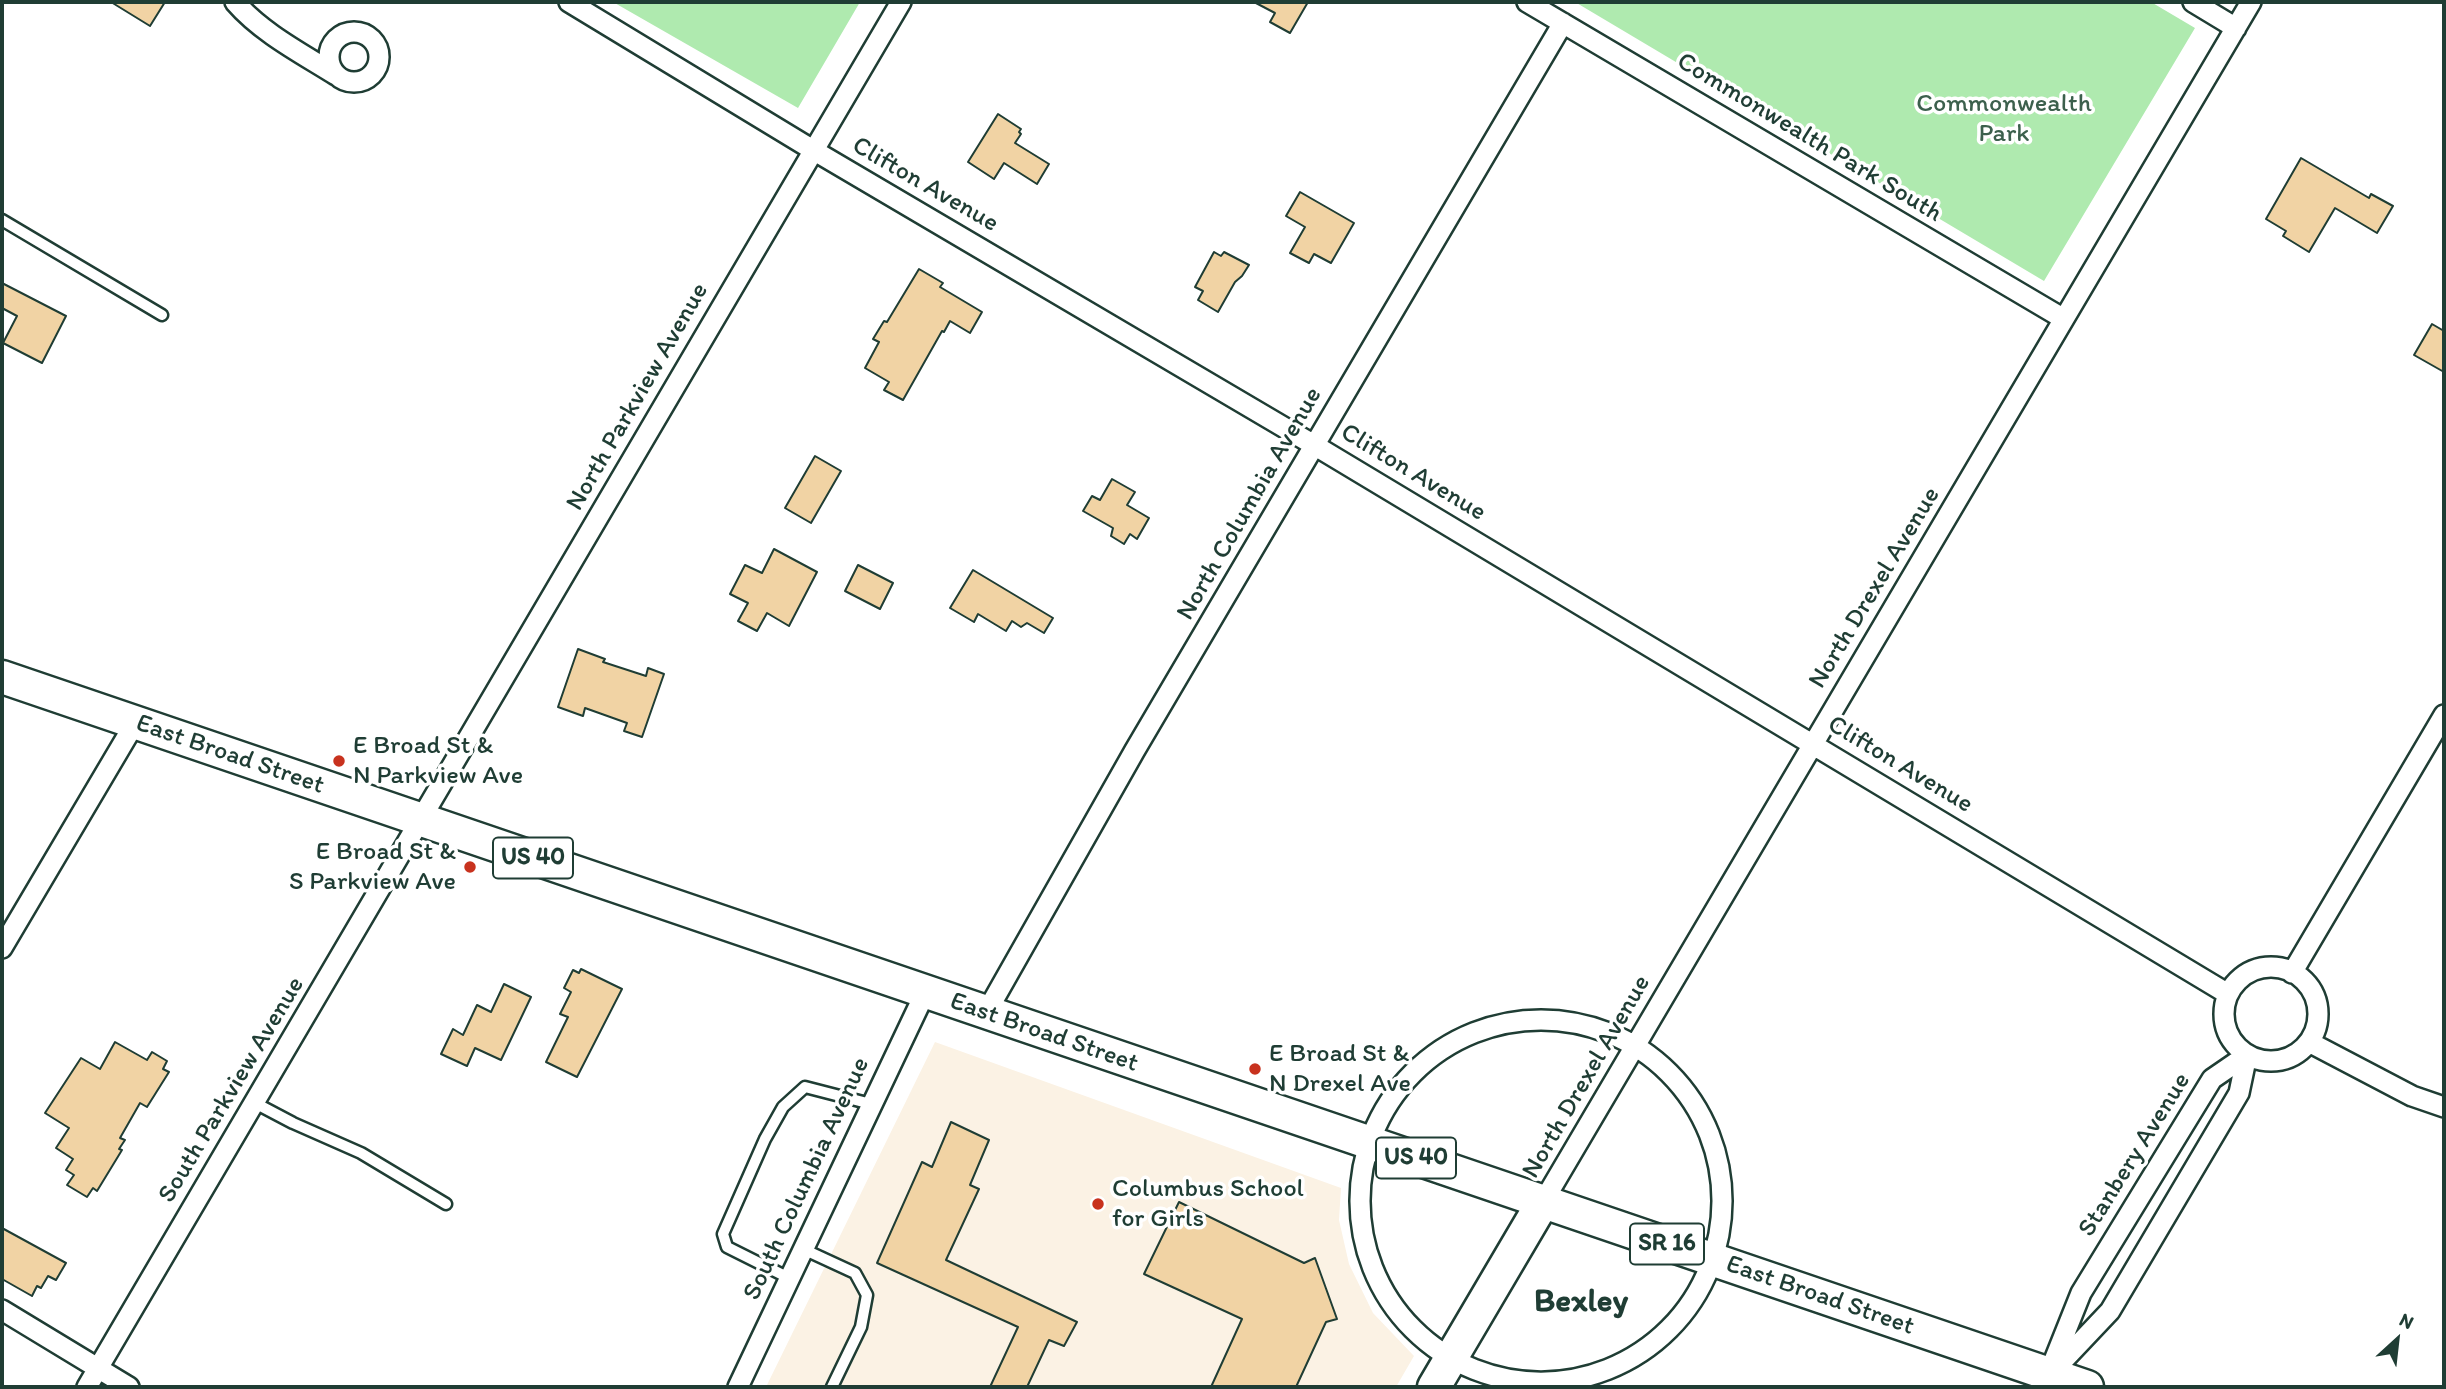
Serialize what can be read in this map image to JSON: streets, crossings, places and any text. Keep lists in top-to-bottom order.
{
  "streets": {
    "main road": ["East Broad Street", "US 40", "SR 16"],
    "street": [
      "Commonwealth Park South",
      "Clifton Avenue",
      "North Parkview Avenue",
      "North Columbia Avenue",
      "North Drexel Avenue",
      "South Parkview Avenue",
      "Stanbery Avenue",
      "South Columbia Avenue"
    ]
  },
  "crossings": [
    ["Commonwealth Park South", "North Columbia Avenue"],
    ["Commonwealth Park South", "North Drexel Avenue"],
    ["Clifton Avenue", "North Parkview Avenue"],
    ["Clifton Avenue", "North Columbia Avenue"],
    ["Clifton Avenue", "North Drexel Avenue"],
    ["Clifton Avenue", "Stanbery Avenue"],
    ["North Parkview Avenue", "East Broad Street"],
    ["North Parkview Avenue", "South Parkview Avenue"],
    ["North Columbia Avenue", "East Broad Street"],
    ["North Drexel Avenue", "East Broad Street"],
    ["East Broad Street", "South Parkview Avenue"],
    ["East Broad Street", "Stanbery Avenue"],
    ["East Broad Street", "South Columbia Avenue"]
  ],
  "districts": ["Bexley"],
  "parks": ["Commonwealth Park"],
  "places": [
    "E Broad St & N Parkview Ave",
    "E Broad St & S Parkview Ave",
    "E Broad St & N Drexel Ave",
    "Columbus School for Girls"
  ],
  "north": "top right"
}
